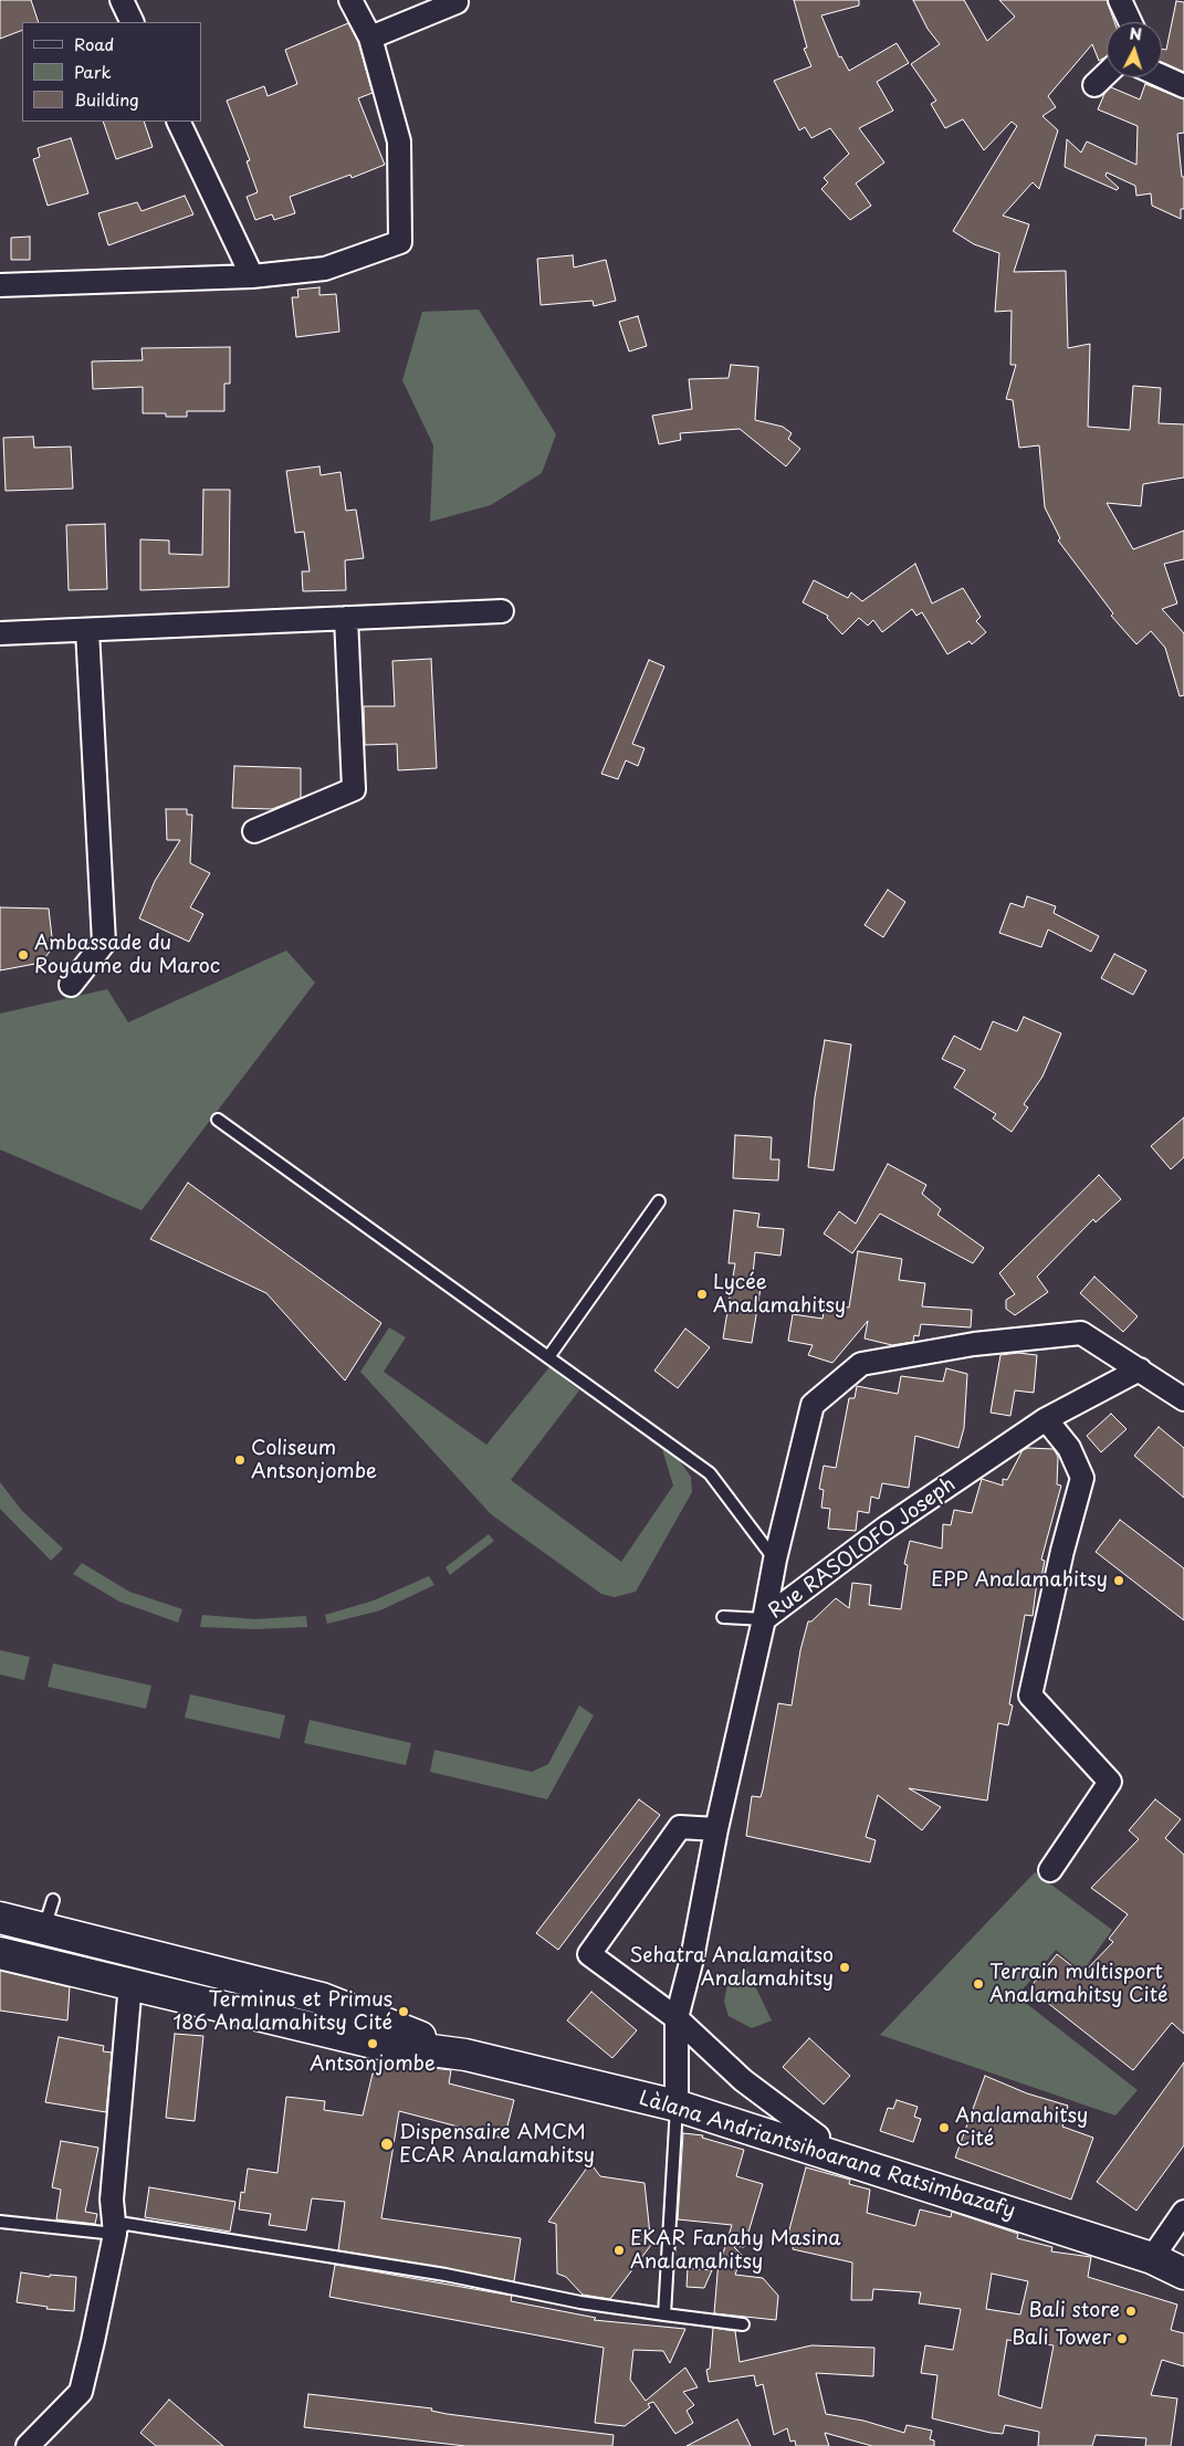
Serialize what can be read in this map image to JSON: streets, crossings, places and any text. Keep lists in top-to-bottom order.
{
  "streets": {
    "main road": ["Làlana Andriantsihoarana Ratsimbazafy"],
    "street": ["Rue RASOLOFO Joseph"]
  },
  "crossings": [
    ["Rue RASOLOFO Joseph", "Làlana Andriantsihoarana Ratsimbazafy"]
  ],
  "places": [
    "Ambassade du Royaume du Maroc",
    "Lycée Analamahitsy",
    "Coliseum Antsonjombe",
    "EPP Analamahitsy",
    "Sehatra Analamaitso Analamahitsy",
    "Terrain multisport Analamahitsy Cité",
    "Terminus et Primus 186 Analamahitsy Cité",
    "Antsonjombe",
    "Analamahitsy Cité",
    "Dispensaire AMCM ECAR Analamahitsy",
    "EKAR Fanahy Masina Analamahitsy",
    "Bali store",
    "Bali Tower"
  ],
  "legend": ["Road", "Park", "Building"],
  "north": "top"
}
